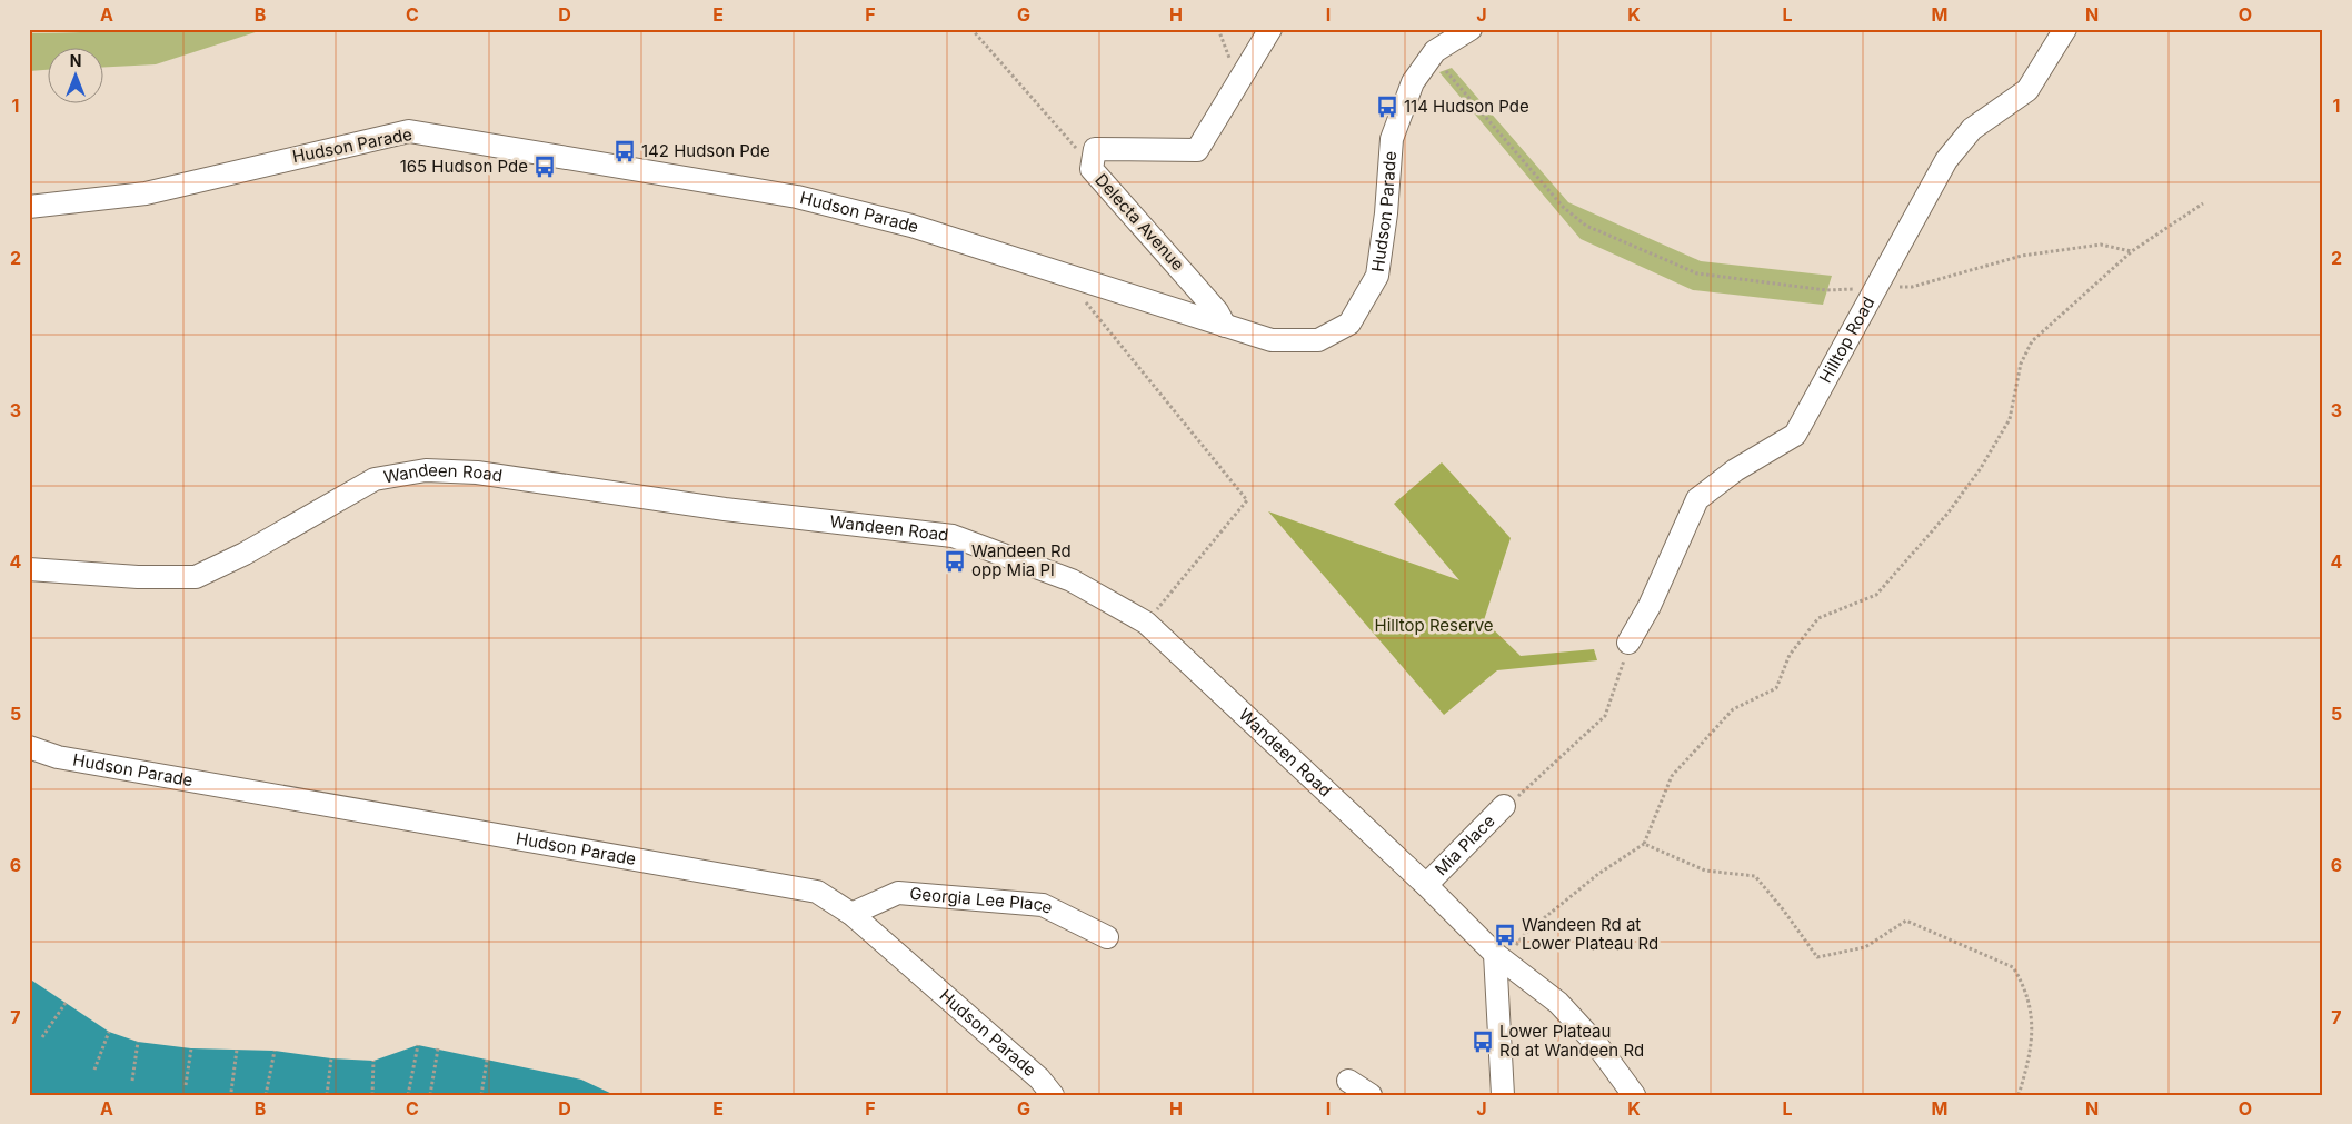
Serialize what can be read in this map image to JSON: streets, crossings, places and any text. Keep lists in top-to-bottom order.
{
  "streets": {
    "street": [
      "Hudson Parade",
      "Delecta Avenue",
      "Hilltop Road",
      "Wandeen Road",
      "Mia Place",
      "Georgia Lee Place"
    ]
  },
  "crossings": [
    ["Hudson Parade", "Delecta Avenue"],
    ["Hudson Parade", "Georgia Lee Place"],
    ["Wandeen Road", "Mia Place"]
  ],
  "parks": ["Hilltop Reserve"],
  "places": {
    "bus stop": [
      "114 Hudson Pde",
      "142 Hudson Pde",
      "165 Hudson Pde",
      "Wandeen Rd opp Mia Pl",
      "Wandeen Rd at Lower Plateau Rd",
      "Lower Plateau Rd at Wandeen Rd"
    ]
  },
  "north": "top",
  "grid": {
    "columns": [
      "A",
      "B",
      "C",
      "D",
      "E",
      "F",
      "G",
      "H",
      "I",
      "J",
      "K",
      "L",
      "M",
      "N",
      "O"
    ],
    "rows": [
      "1",
      "2",
      "3",
      "4",
      "5",
      "6",
      "7"
    ]
  }
}
